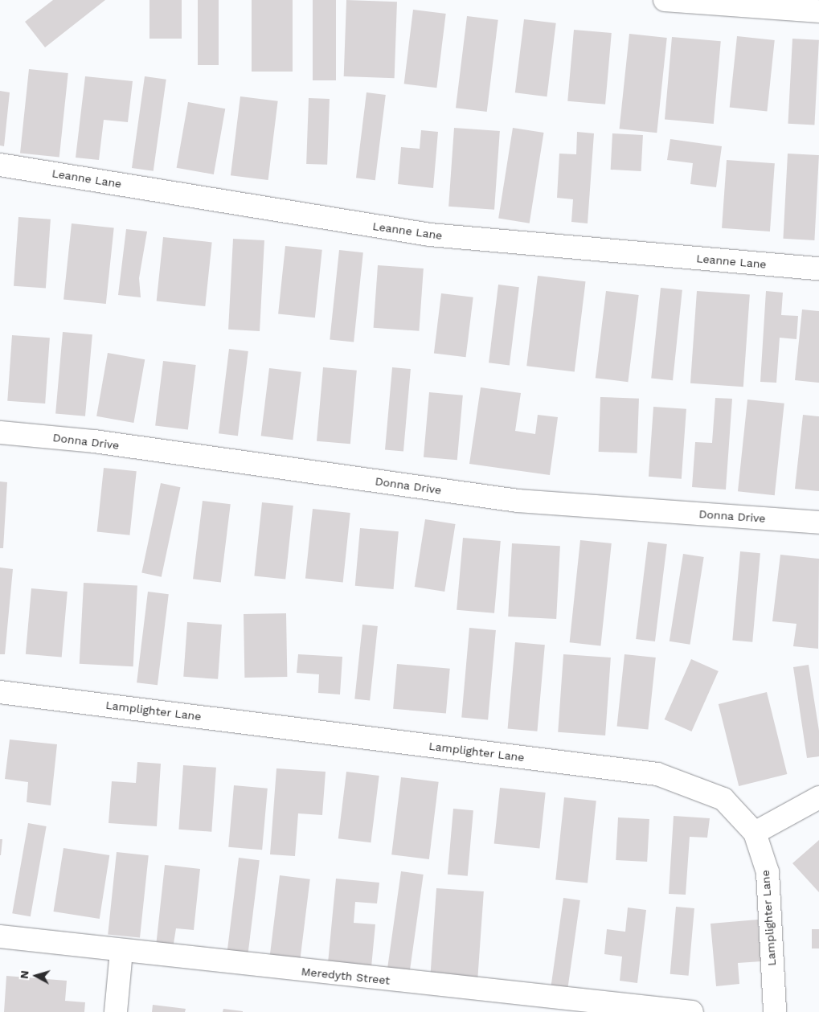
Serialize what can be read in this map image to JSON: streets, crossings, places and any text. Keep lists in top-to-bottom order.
{
  "streets": {
    "street": [
      "Leanne Lane",
      "Donna Drive",
      "Lamplighter Lane",
      "Meredyth Street"
    ]
  },
  "north": "left"
}
